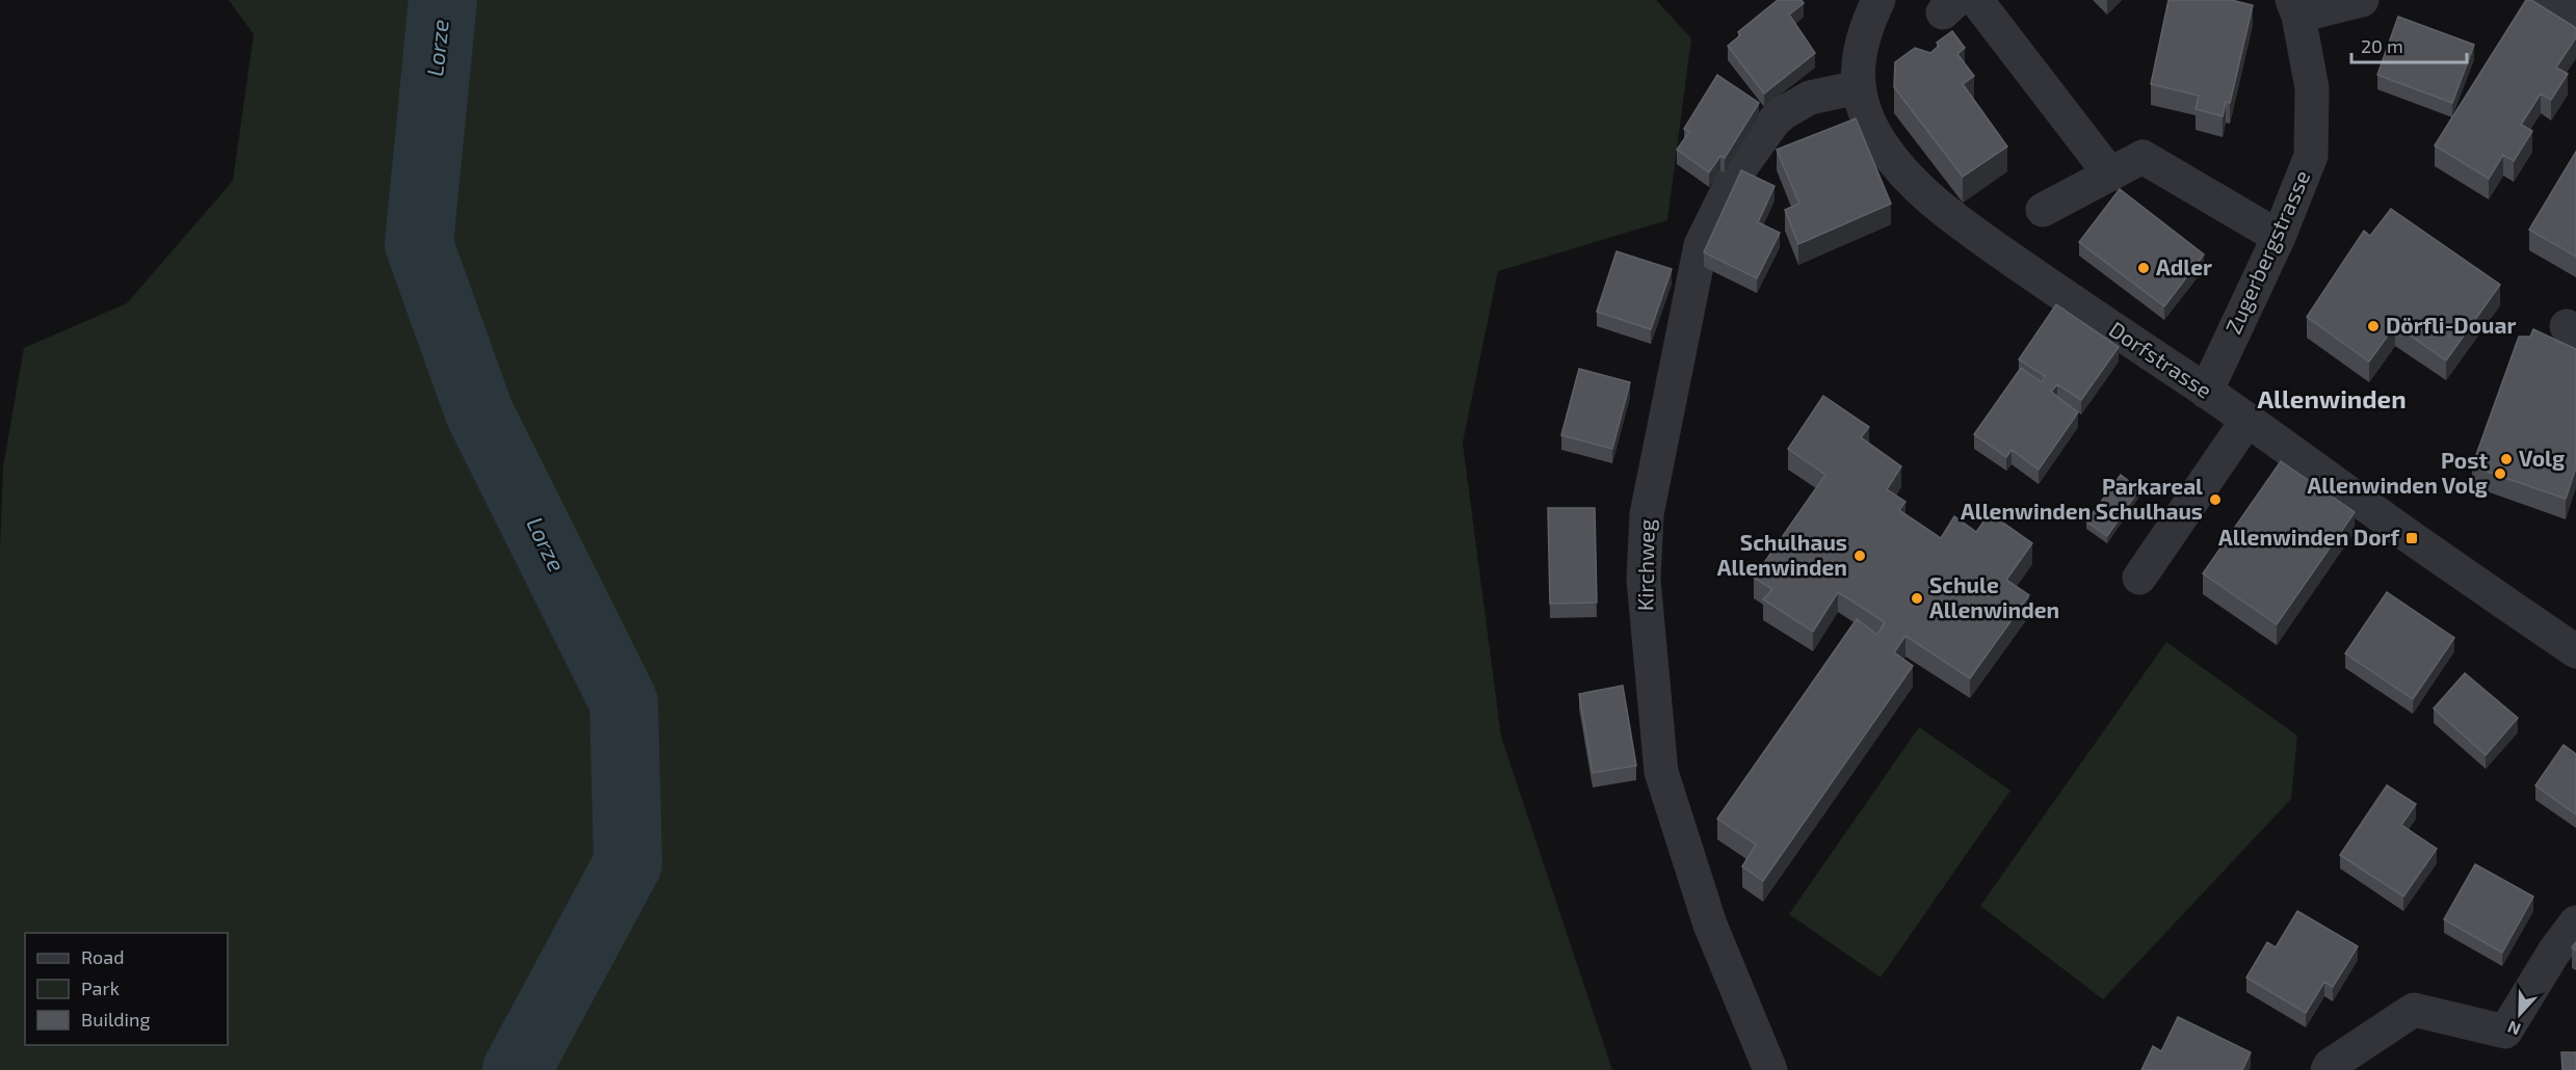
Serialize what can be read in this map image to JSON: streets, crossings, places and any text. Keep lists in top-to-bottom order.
{
  "streets": {
    "street": ["Zugerbergstrasse", "Dorfstrasse", "Kirchweg"]
  },
  "crossings": [
    ["Zugerbergstrasse", "Dorfstrasse"],
    ["Dorfstrasse", "Kirchweg"]
  ],
  "districts": ["Allenwinden"],
  "water": ["Lorze"],
  "places": {
    "other": [
      "Adler",
      "Dörfli-Douar",
      "Volg",
      "Post Allenwinden Volg",
      "Parkareal Allenwinden Schulhaus",
      "Schulhaus Allenwinden",
      "Schule Allenwinden"
    ],
    "transit": ["Allenwinden Dorf"]
  },
  "legend": ["Road", "Park", "Building"],
  "scale_bar": "20 m",
  "north": "bottom"
}
